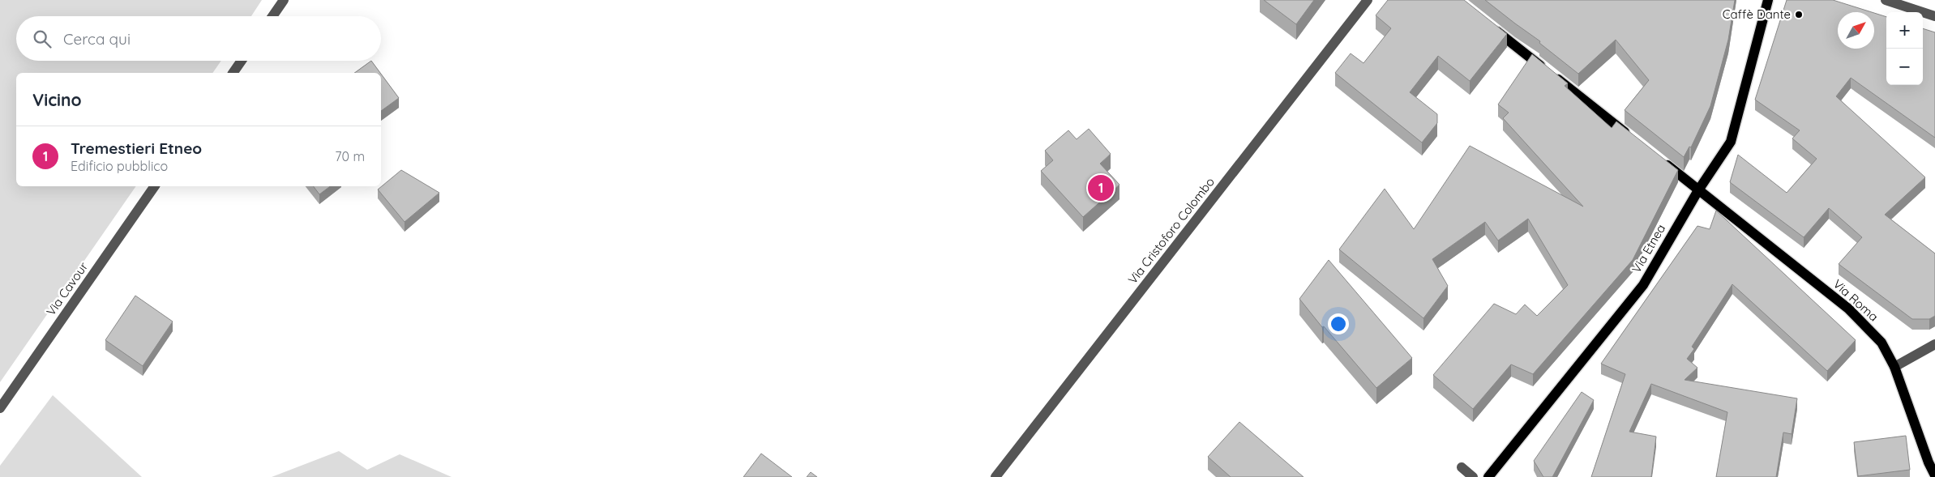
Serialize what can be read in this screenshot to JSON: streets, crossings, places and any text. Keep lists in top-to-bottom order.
{
  "streets": {
    "main road": ["Via Etnea", "Via Roma"],
    "street": ["Via Cristoforo Colombo", "Via Cavour"]
  },
  "crossings": [
    ["Via Etnea", "Via Roma"]
  ],
  "places": ["Caffè Dante"],
  "north": "top right",
  "page": {
    "map_buttons": ["+", "−"],
    "search": "Cerca qui",
    "heading": "Vicino",
    "list": [
      {
        "mark": "1",
        "name": "Tremestieri Etneo",
        "note": "Edificio pubblico",
        "value": "70 m"
      }
    ],
    "pins": "1"
  }
}
